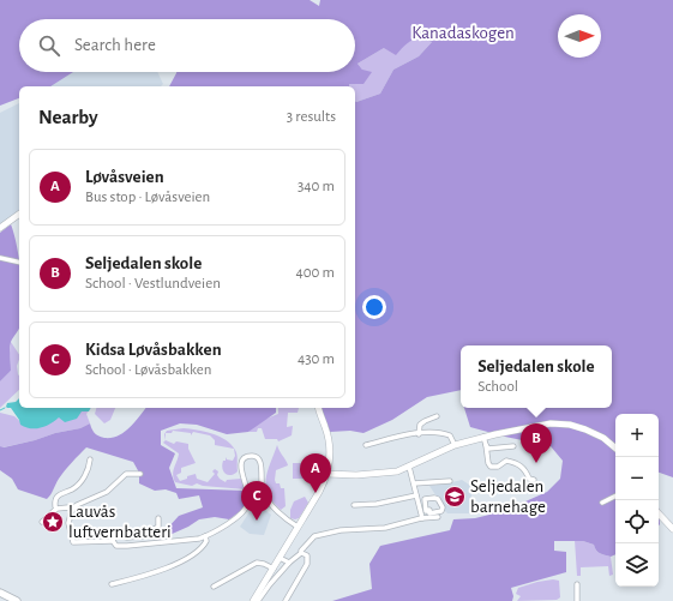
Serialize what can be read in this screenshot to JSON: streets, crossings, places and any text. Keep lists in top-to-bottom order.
{
  "parks": ["Kanadaskogen"],
  "places": {
    "school or university": ["Seljedalen barnehage"],
    "place": ["Lauvås luftvernbatteri"]
  },
  "north": "right",
  "page": {
    "search": "Search here",
    "heading": ["Nearby", "3 results"],
    "list": [
      {
        "mark": "A",
        "name": "Løvåsveien",
        "note": "Bus stop · Løvåsveien",
        "value": "340 m"
      },
      {
        "mark": "B",
        "name": "Seljedalen skole",
        "note": "School · Vestlundveien",
        "value": "400 m"
      },
      {
        "mark": "C",
        "name": "Kidsa Løvåsbakken",
        "note": "School · Løvåsbakken",
        "value": "430 m"
      }
    ],
    "popup": ["Seljedalen skole", "School"],
    "map_buttons": ["+", "−"],
    "pins": ["B", "A", "C"]
  }
}
